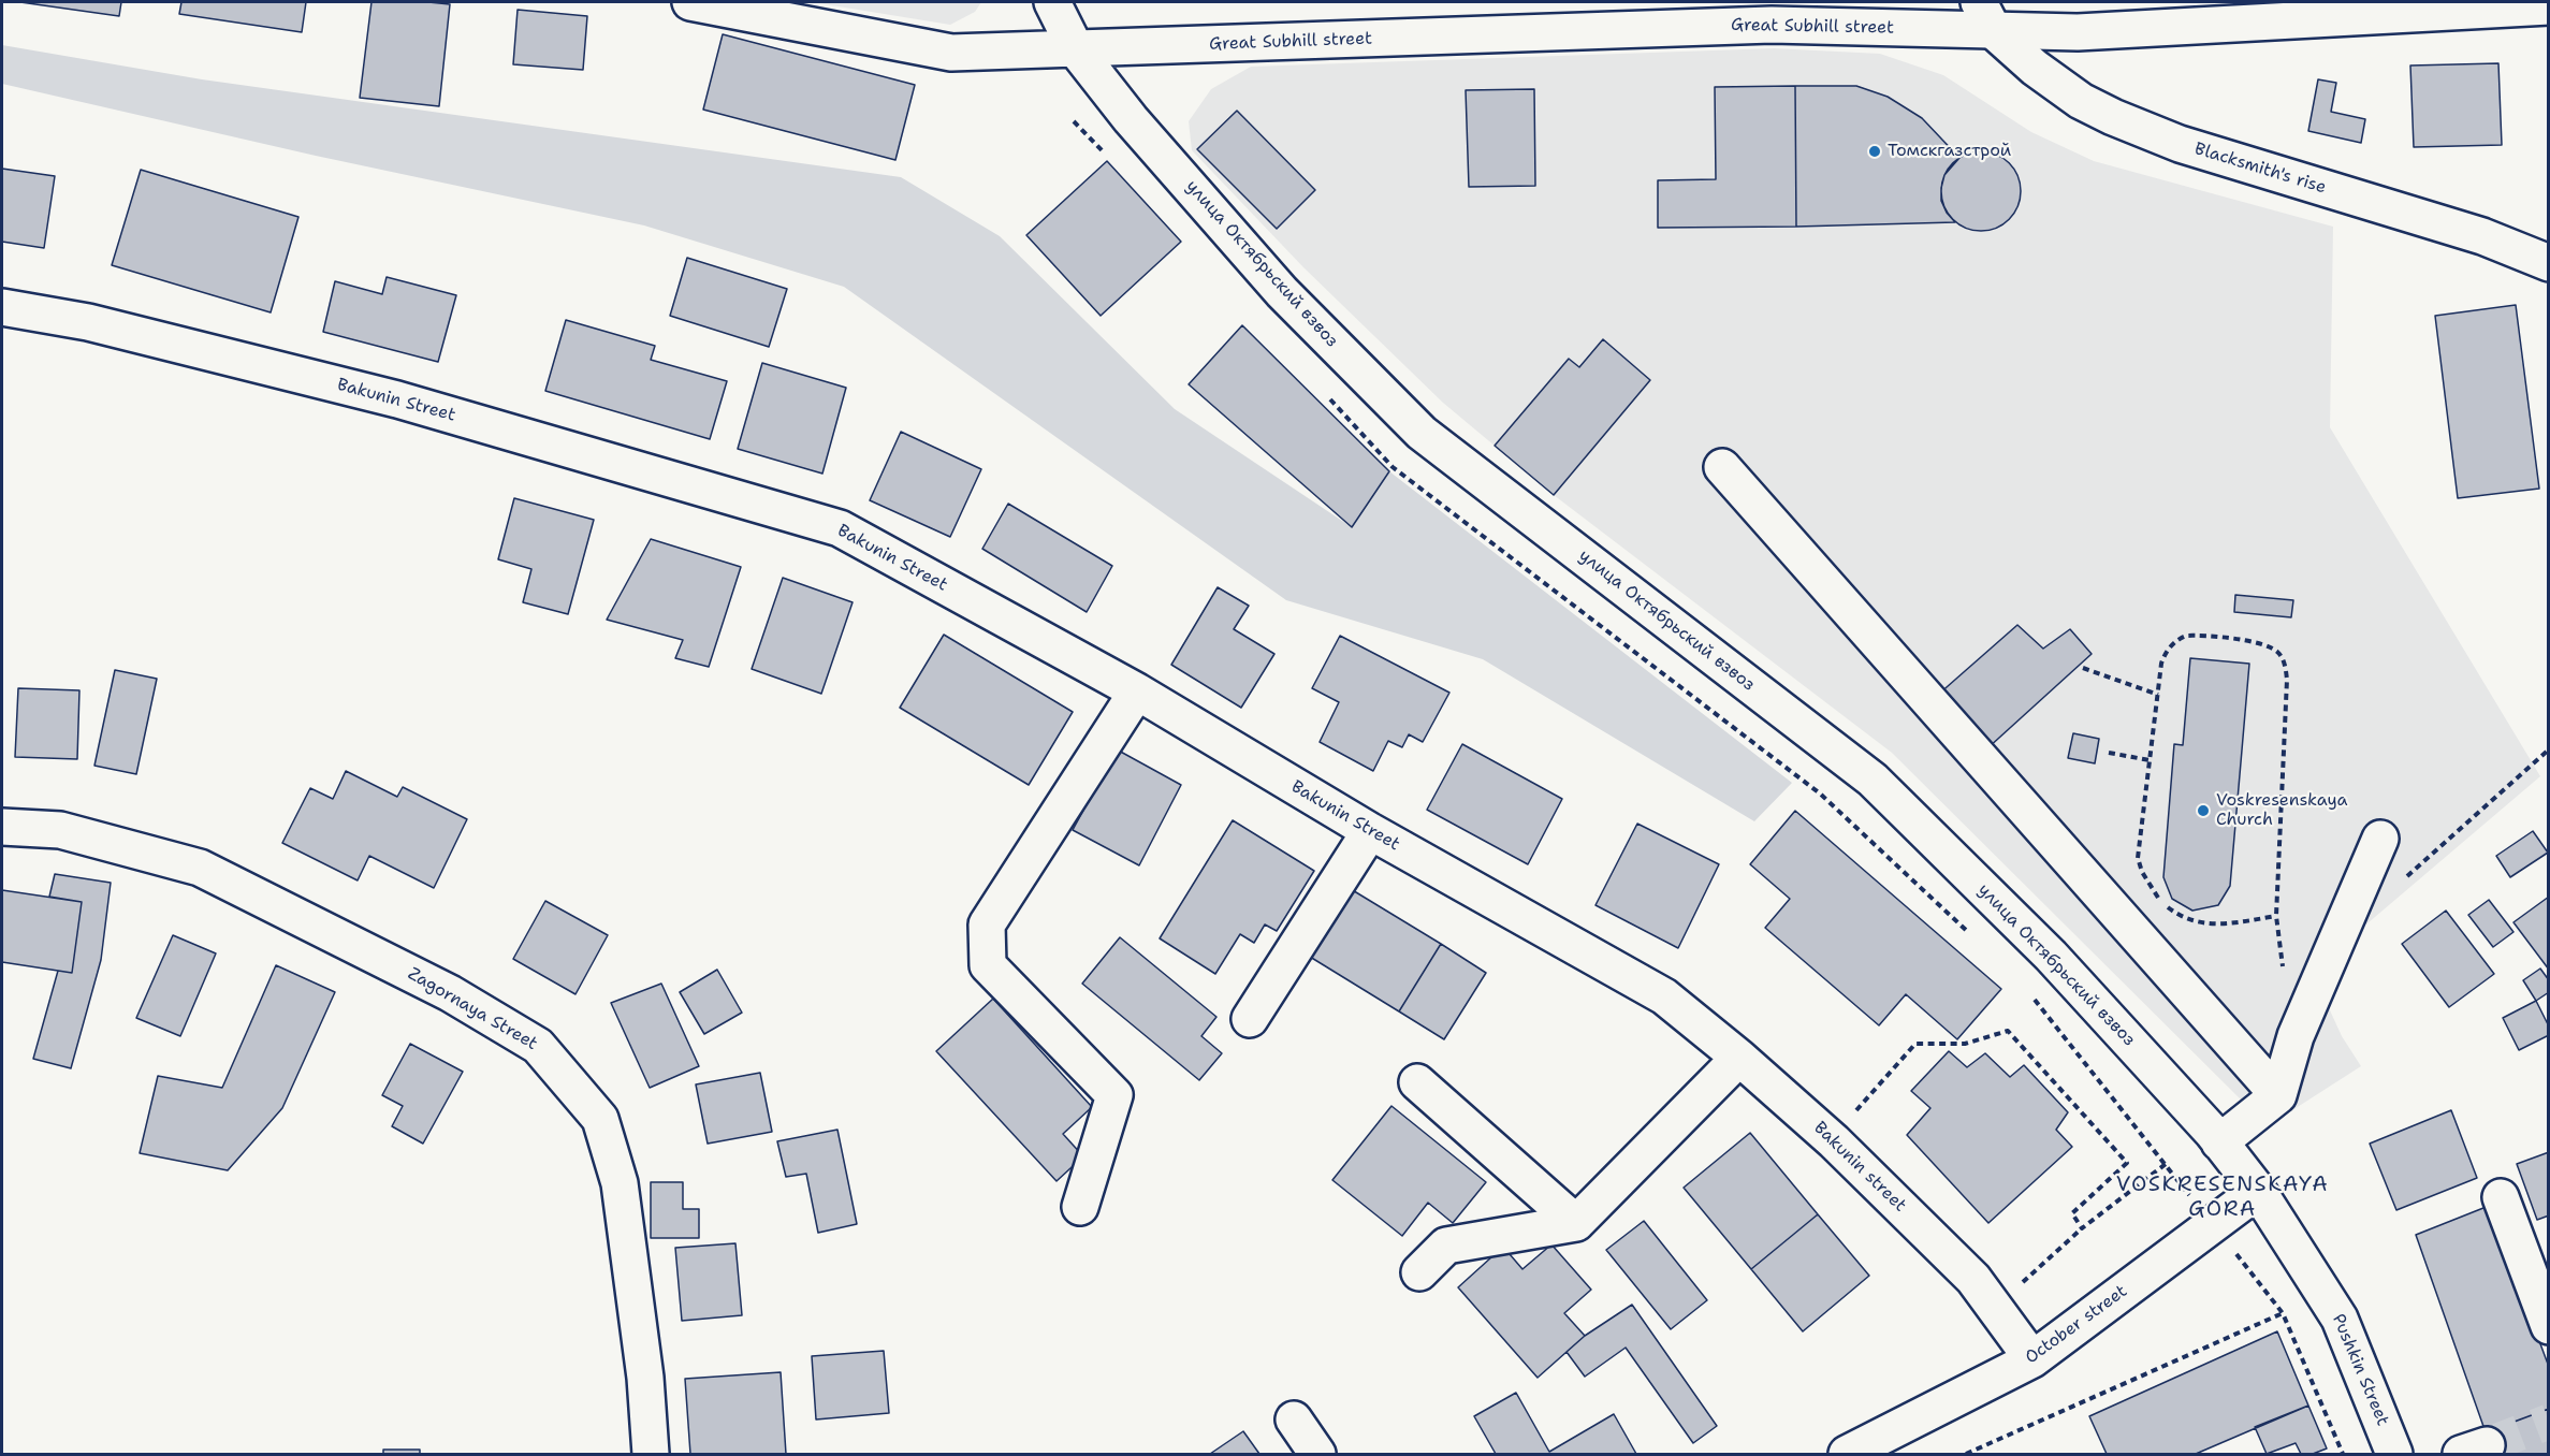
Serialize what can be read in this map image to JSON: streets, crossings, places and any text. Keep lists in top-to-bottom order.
{
  "streets": {
    "street": [
      "Great Subhill street",
      "Blacksmith's rise",
      "улица Октябрьский взвоз",
      "Bakunin Street",
      "Zagornaya Street",
      "Bakunin street",
      "October street",
      "Pushkin Street"
    ]
  },
  "crossings": [
    ["Great Subhill street", "Blacksmith's rise"],
    ["Great Subhill street", "улица Октябрьский взвоз"],
    ["улица Октябрьский взвоз", "October street"],
    ["улица Октябрьский взвоз", "Pushkin Street"],
    ["Bakunin Street", "Bakunin street"],
    ["Bakunin street", "October street"],
    ["October street", "Pushkin Street"]
  ],
  "districts": ["VOSKRESENSKAYA GORA"],
  "places": ["Томскгазстрой", "Voskresenskaya Church"]
}
